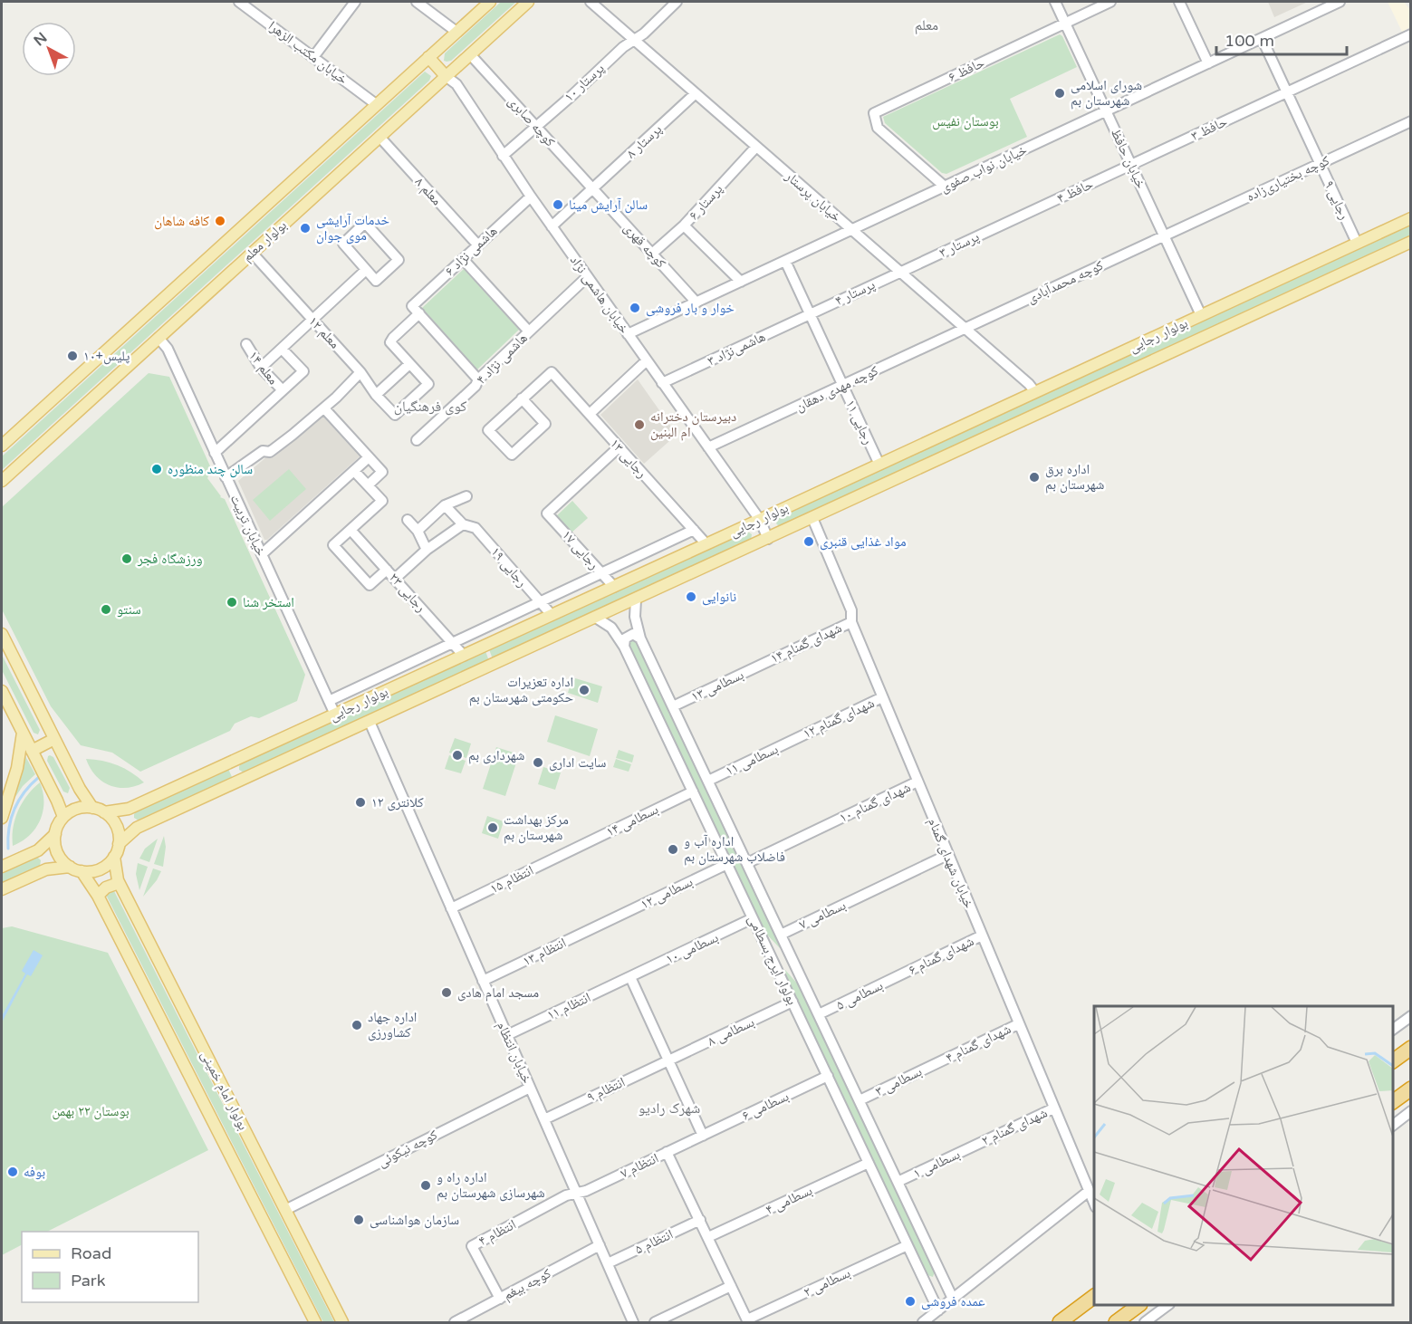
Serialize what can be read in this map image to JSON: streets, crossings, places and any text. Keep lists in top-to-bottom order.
{
  "streets": {
    "main road": ["بولوار معلم", "بولوار رجایی", "بولوار امام خمینی"],
    "street": [
      "خیابان مکتب الزهرا",
      "حافظ ۶",
      "پرستار ۱۰",
      "کوچه صابری",
      "حافظ ۳",
      "پرستار ۸",
      "خیابان حافظ",
      "خیابان نواب صفوی",
      "کوچه بختیاری‌زاده",
      "معلم ۸",
      "حافظ ۴",
      "خیابان پرستار",
      "رجایی ۹",
      "پرستار ۶",
      "پرستار ۳",
      "کوچه قهری",
      "هاشمی نژاد ۶",
      "کوچه محمدآبادی",
      "پرستار ۴",
      "خیابان هاشمی نژاد",
      "معلم ۱۲",
      "هاشمی‌نژاد ۳",
      "هاشمی نژاد ۴",
      "معلم ۱۴",
      "کوچه مهدی دهقان",
      "رجایی ۱۱",
      "رجایی ۱۳",
      "خیابان تربیت",
      "رجایی ۱۷",
      "رجایی ۱۹",
      "رجایی ۲۳",
      "شهدای گمنام ۱۴",
      "بسطامی ۱۳",
      "شهدای گمنام ۱۲",
      "بسطامی ۱۱",
      "شهدای گمنام ۱۰",
      "بسطامی ۱۴",
      "خیابان شهدای گمنام",
      "انتظام ۱۵",
      "بسطامی ۱۲",
      "بسطامی ۷",
      "بسطامی ۱۰",
      "انتظام ۱۳",
      "شهدای گمنام ۶",
      "بولوار ایرج بسطامی",
      "بسطامی ۵",
      "انتظام ۱۱",
      "بسطامی ۸",
      "شهدای گمنام ۴",
      "خیابان انتظام",
      "بسطامی ۳",
      "انتظام ۹",
      "بسطامی ۶",
      "شهدای گمنام ۲",
      "کوچه نیکوئی",
      "بسطامی ۱",
      "انتظام ۷",
      "بسطامی ۴",
      "انتظام ۴",
      "انتظام ۵",
      "بسطامی ۲",
      "کوچه بیغم"
    ]
  },
  "crossings": [
    ["خیابان مکتب الزهرا", "بولوار معلم"],
    ["حافظ ۶", "خیابان حافظ"],
    ["حافظ ۶", "خیابان نواب صفوی"],
    ["پرستار ۱۰", "کوچه صابری"],
    ["پرستار ۱۰", "خیابان پرستار"],
    ["پرستار ۱۰", "خیابان هاشمی نژاد"],
    ["کوچه صابری", "پرستار ۸"],
    ["کوچه صابری", "بولوار معلم"],
    ["کوچه صابری", "کوچه قهری"],
    ["حافظ ۳", "خیابان حافظ"],
    ["حافظ ۳", "حافظ ۴"],
    ["حافظ ۳", "رجایی ۹"],
    ["پرستار ۸", "خیابان پرستار"],
    ["پرستار ۸", "کوچه قهری"],
    ["پرستار ۸", "خیابان هاشمی نژاد"],
    ["خیابان حافظ", "خیابان نواب صفوی"],
    ["خیابان حافظ", "کوچه بختیاری‌زاده"],
    ["خیابان حافظ", "حافظ ۴"],
    ["خیابان حافظ", "کوچه محمدآبادی"],
    ["خیابان حافظ", "بولوار رجایی"],
    ["خیابان نواب صفوی", "خیابان پرستار"],
    ["خیابان نواب صفوی", "رجایی ۹"],
    ["خیابان نواب صفوی", "کوچه قهری"],
    ["خیابان نواب صفوی", "خیابان هاشمی نژاد"],
    ["خیابان نواب صفوی", "رجایی ۱۱"],
    ["کوچه بختیاری‌زاده", "رجایی ۹"],
    ["کوچه بختیاری‌زاده", "کوچه محمدآبادی"],
    ["معلم ۸", "بولوار معلم"],
    ["معلم ۸", "هاشمی نژاد ۶"],
    ["حافظ ۴", "پرستار ۳"],
    ["خیابان پرستار", "پرستار ۶"],
    ["خیابان پرستار", "پرستار ۳"],
    ["خیابان پرستار", "کوچه محمدآبادی"],
    ["خیابان پرستار", "پرستار ۴"],
    ["خیابان پرستار", "بولوار رجایی"],
    ["خیابان پرستار", "کوچه مهدی دهقان"],
    ["رجایی ۹", "بولوار رجایی"],
    ["پرستار ۶", "کوچه قهری"],
    ["بولوار معلم", "خیابان هاشمی نژاد"],
    ["بولوار معلم", "معلم ۱۲"],
    ["بولوار معلم", "خیابان تربیت"],
    ["پرستار ۳", "پرستار ۴"],
    ["هاشمی نژاد ۶", "خیابان هاشمی نژاد"],
    ["هاشمی نژاد ۶", "معلم ۱۲"],
    ["کوچه محمدآبادی", "کوچه مهدی دهقان"],
    ["پرستار ۴", "هاشمی‌نژاد ۳"],
    ["پرستار ۴", "رجایی ۱۱"],
    ["خیابان هاشمی نژاد", "بولوار رجایی"],
    ["خیابان هاشمی نژاد", "هاشمی‌نژاد ۳"],
    ["خیابان هاشمی نژاد", "هاشمی نژاد ۴"],
    ["خیابان هاشمی نژاد", "کوچه مهدی دهقان"],
    ["بولوار رجایی", "رجایی ۱۱"],
    ["بولوار رجایی", "رجایی ۱۳"],
    ["بولوار رجایی", "خیابان تربیت"],
    ["بولوار رجایی", "رجایی ۱۷"],
    ["بولوار رجایی", "رجایی ۱۹"],
    ["بولوار رجایی", "رجایی ۲۳"],
    ["بولوار رجایی", "خیابان شهدای گمنام"],
    ["بولوار رجایی", "بولوار ایرج بسطامی"],
    ["بولوار رجایی", "خیابان انتظام"],
    ["بولوار رجایی", "بولوار امام خمینی"],
    ["هاشمی‌نژاد ۳", "رجایی ۱۱"],
    ["کوچه مهدی دهقان", "رجایی ۱۱"],
    ["رجایی ۱۳", "رجایی ۱۷"],
    ["شهدای گمنام ۱۴", "بسطامی ۱۳"],
    ["شهدای گمنام ۱۴", "خیابان شهدای گمنام"],
    ["بسطامی ۱۳", "بولوار ایرج بسطامی"],
    ["شهدای گمنام ۱۲", "بسطامی ۱۱"],
    ["شهدای گمنام ۱۲", "خیابان شهدای گمنام"],
    ["بسطامی ۱۱", "بولوار ایرج بسطامی"],
    ["شهدای گمنام ۱۰", "خیابان شهدای گمنام"],
    ["شهدای گمنام ۱۰", "بولوار ایرج بسطامی"],
    ["بسطامی ۱۴", "انتظام ۱۵"],
    ["بسطامی ۱۴", "بولوار ایرج بسطامی"],
    ["خیابان شهدای گمنام", "بسطامی ۷"],
    ["خیابان شهدای گمنام", "شهدای گمنام ۶"],
    ["خیابان شهدای گمنام", "شهدای گمنام ۴"],
    ["خیابان شهدای گمنام", "شهدای گمنام ۲"],
    ["انتظام ۱۵", "خیابان انتظام"],
    ["بسطامی ۱۲", "انتظام ۱۳"],
    ["بسطامی ۱۲", "بولوار ایرج بسطامی"],
    ["بسطامی ۷", "بولوار ایرج بسطامی"],
    ["بسطامی ۱۰", "بولوار ایرج بسطامی"],
    ["بسطامی ۱۰", "انتظام ۱۱"],
    ["انتظام ۱۳", "خیابان انتظام"],
    ["شهدای گمنام ۶", "بسطامی ۵"],
    ["بولوار ایرج بسطامی", "بسطامی ۵"],
    ["بولوار ایرج بسطامی", "بسطامی ۸"],
    ["بولوار ایرج بسطامی", "بسطامی ۳"],
    ["بولوار ایرج بسطامی", "بسطامی ۶"],
    ["بولوار ایرج بسطامی", "بسطامی ۱"],
    ["بولوار ایرج بسطامی", "بسطامی ۴"],
    ["بولوار ایرج بسطامی", "بسطامی ۲"],
    ["انتظام ۱۱", "خیابان انتظام"],
    ["بسطامی ۸", "انتظام ۹"],
    ["شهدای گمنام ۴", "بسطامی ۳"],
    ["خیابان انتظام", "انتظام ۹"],
    ["خیابان انتظام", "کوچه نیکوئی"],
    ["خیابان انتظام", "انتظام ۷"],
    ["خیابان انتظام", "انتظام ۴"],
    ["خیابان انتظام", "انتظام ۵"],
    ["خیابان انتظام", "کوچه بیغم"],
    ["بولوار امام خمینی", "کوچه نیکوئی"],
    ["بسطامی ۶", "انتظام ۷"],
    ["شهدای گمنام ۲", "بسطامی ۱"],
    ["انتظام ۷", "انتظام ۴"],
    ["انتظام ۴", "کوچه بیغم"]
  ],
  "districts": ["معلم", "کوی فرهنگیان", "شهرک رادیو"],
  "parks": ["بوستان نفیس", "بوستان ۲۲ بهمن"],
  "places": [
    "شورای اسلامی شهرستان بم",
    "سالن آرایش مینا",
    "کافه شاهان",
    "خدمات آرایشی موی جوان",
    "خوار و بار فروشی",
    "پلیس+۱۰",
    "دبیرستان دخترانه ام البنین",
    "سالن چند منظوره",
    "اداره برق شهرستان بم",
    "مواد غذایی قنبری",
    "ورزشگاه فجر",
    "نانوایی",
    "استخر شنا",
    "سنتو",
    "اداره تعزیرات حکومتی شهرستان بم",
    "شهرداری بم",
    "سایت اداری",
    "کلانتری ۱۲",
    "مرکز بهداشت شهرستان بم",
    "اداره آب و فاضلاب شهرستان بم",
    "مسجد امام هادی",
    "اداره جهاد کشاورزی",
    "بوفه",
    "اداره راه و شهرسازی شهرستان بم",
    "سازمان هواشناسی",
    "عمده فروشی"
  ],
  "legend": ["Road", "Park"],
  "scale_bar": "100 m",
  "north": "top left"
}
